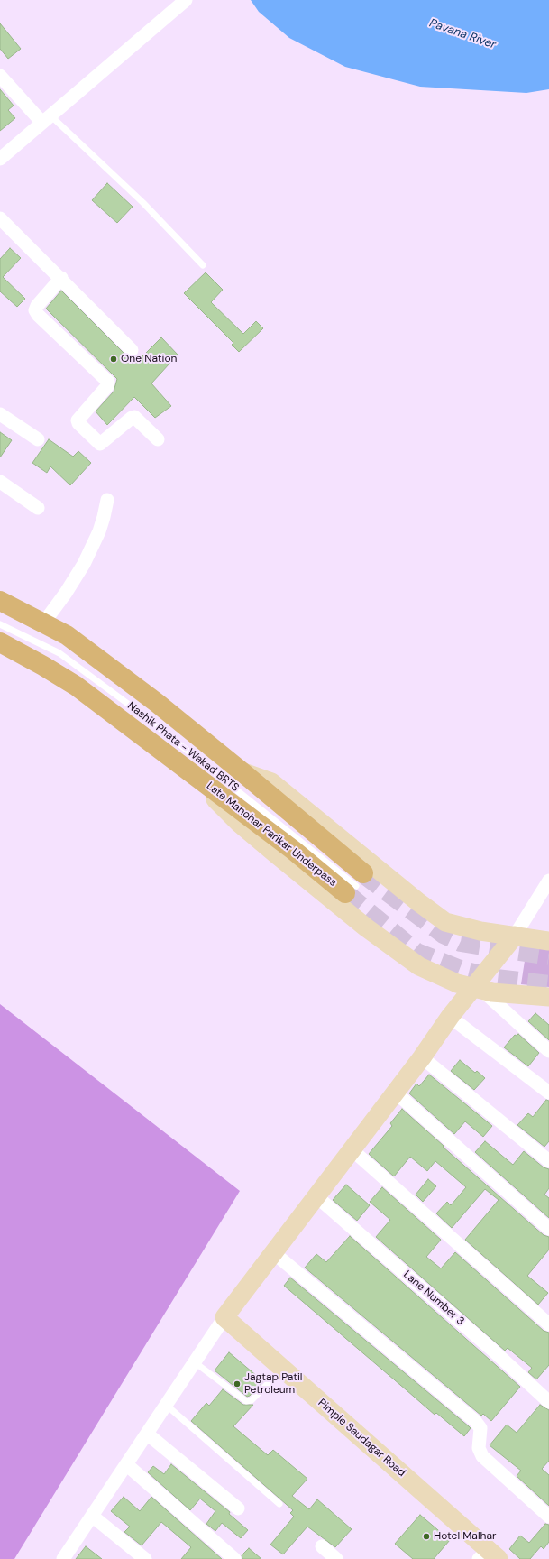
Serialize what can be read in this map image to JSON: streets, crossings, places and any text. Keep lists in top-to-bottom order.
{
  "streets": {
    "main road": ["Late Manohar Parikar Underpass"],
    "street": ["Lane Number 3", "Pimple Saudagar Road"],
    "lane": ["Nashik Phata - Wakad BRTS"]
  },
  "crossings": [
    ["Nashik Phata - Wakad BRTS", "Late Manohar Parikar Underpass"]
  ],
  "water": ["Pavana River"],
  "places": ["One Nation", "Jagtap Patil Petroleum", "Hotel Malhar"]
}
